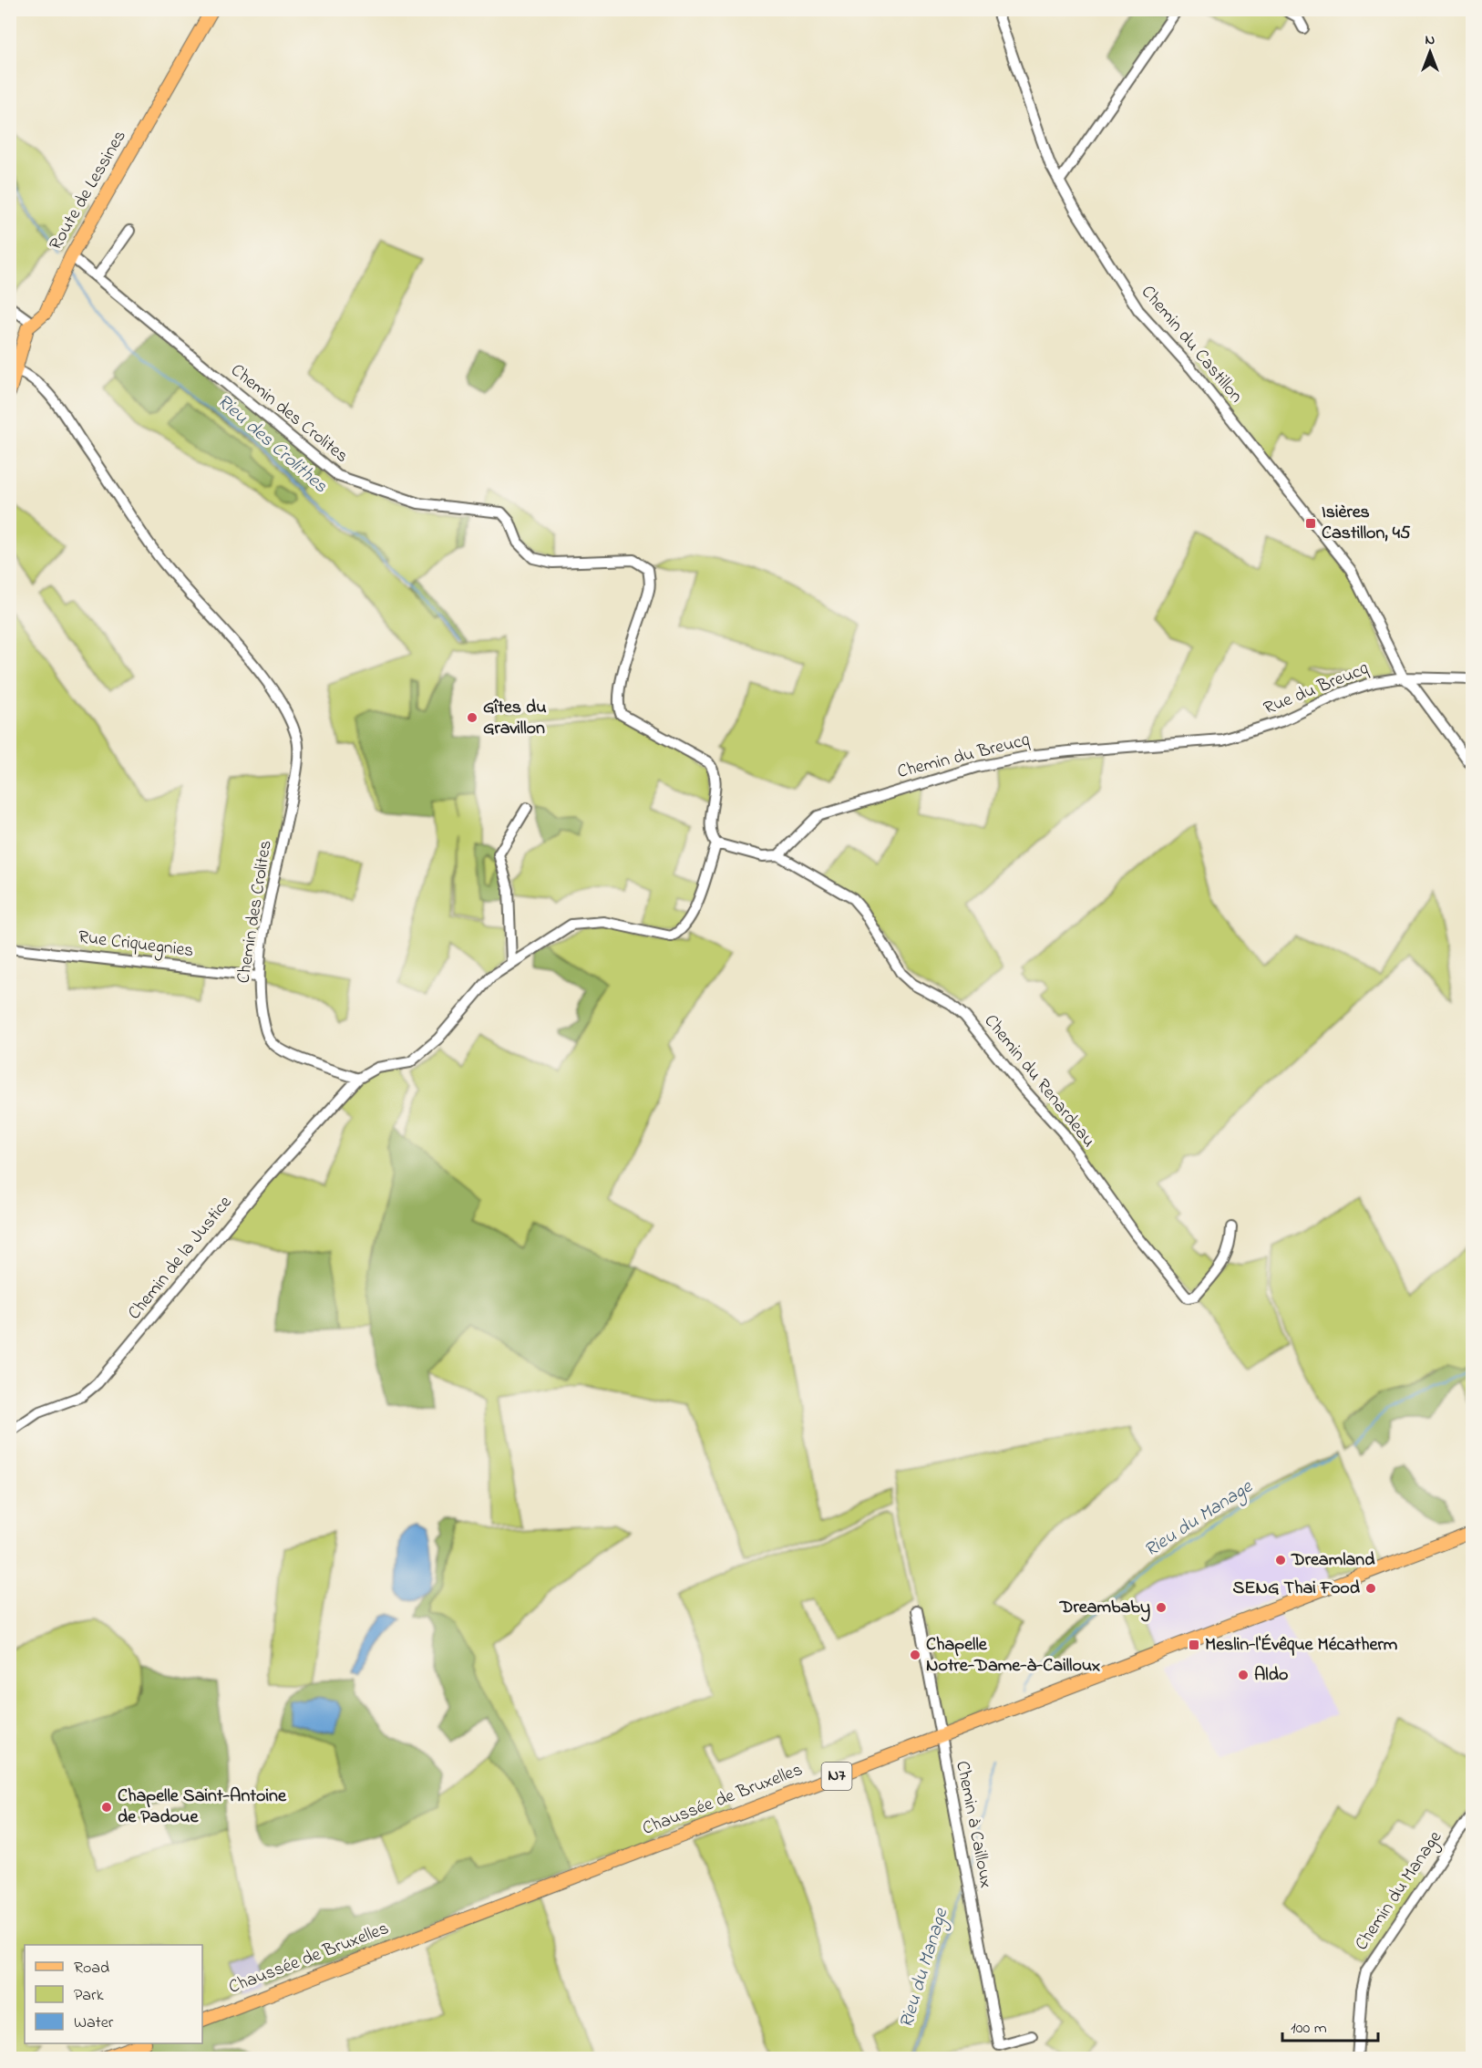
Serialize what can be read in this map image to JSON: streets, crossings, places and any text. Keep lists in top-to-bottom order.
{
  "streets": {
    "main road": ["Route de Lessines", "N7", "Chaussée de Bruxelles"],
    "street": [
      "Chemin du Castillon",
      "Chemin des Crolites",
      "Rue du Breucq",
      "Chemin du Breucq",
      "Rue Criquegnies",
      "Chemin du Renardeau",
      "Chemin de la Justice",
      "Chemin à Cailloux",
      "Chemin du Manage"
    ]
  },
  "crossings": [
    ["Route de Lessines", "Chemin des Crolites"],
    ["Chemin du Castillon", "Rue du Breucq"],
    ["Chemin des Crolites", "Rue Criquegnies"],
    ["Chemin des Crolites", "Chemin de la Justice"],
    ["Rue du Breucq", "Chemin du Breucq"],
    ["Chemin du Breucq", "Chemin du Renardeau"],
    ["Chaussée de Bruxelles", "Chemin à Cailloux"]
  ],
  "water": ["Rieu des Crolithes", "Rieu du Manage"],
  "places": {
    "transit": ["Isières Castillon, 45", "Meslin-l'Évêque Mécatherm"],
    "other": [
      "Gîtes du Gravillon",
      "Dreamland",
      "SENG Thai Food",
      "Dreambaby",
      "Chapelle Notre-Dame-à-Cailloux",
      "Aldo",
      "Chapelle Saint-Antoine de Padoue"
    ]
  },
  "legend": ["Road", "Park", "Water"],
  "scale_bar": "100 m",
  "north": "top"
}
